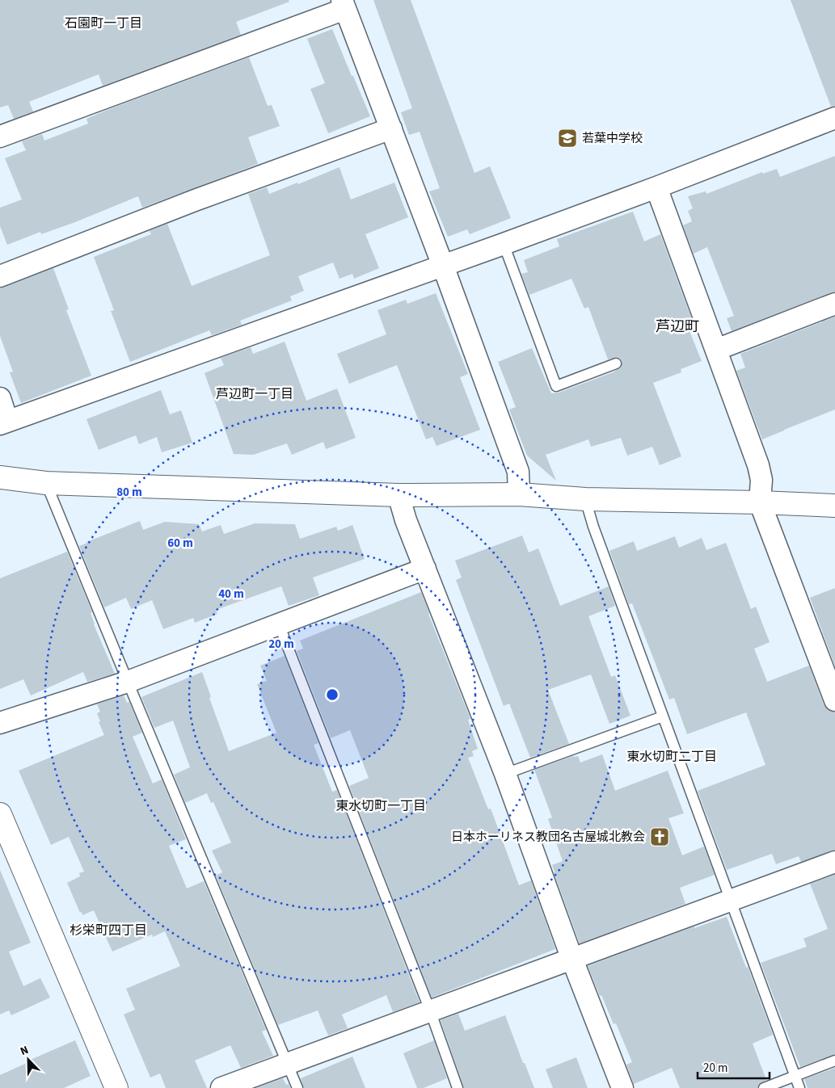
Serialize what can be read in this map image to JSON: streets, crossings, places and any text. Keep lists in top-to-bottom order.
{
  "districts": [
    "石園町一丁目",
    "芦辺町",
    "芦辺町一丁目",
    "東水切町二丁目",
    "東水切町一丁目",
    "杉栄町四丁目"
  ],
  "places": {
    "school or university": ["若葉中学校"],
    "church": ["日本ホーリネス教団名古屋城北教会"]
  },
  "scale_bar": "20 m",
  "north": "top left",
  "rings": [
    "80 m",
    "60 m",
    "40 m",
    "20 m"
  ]
}
